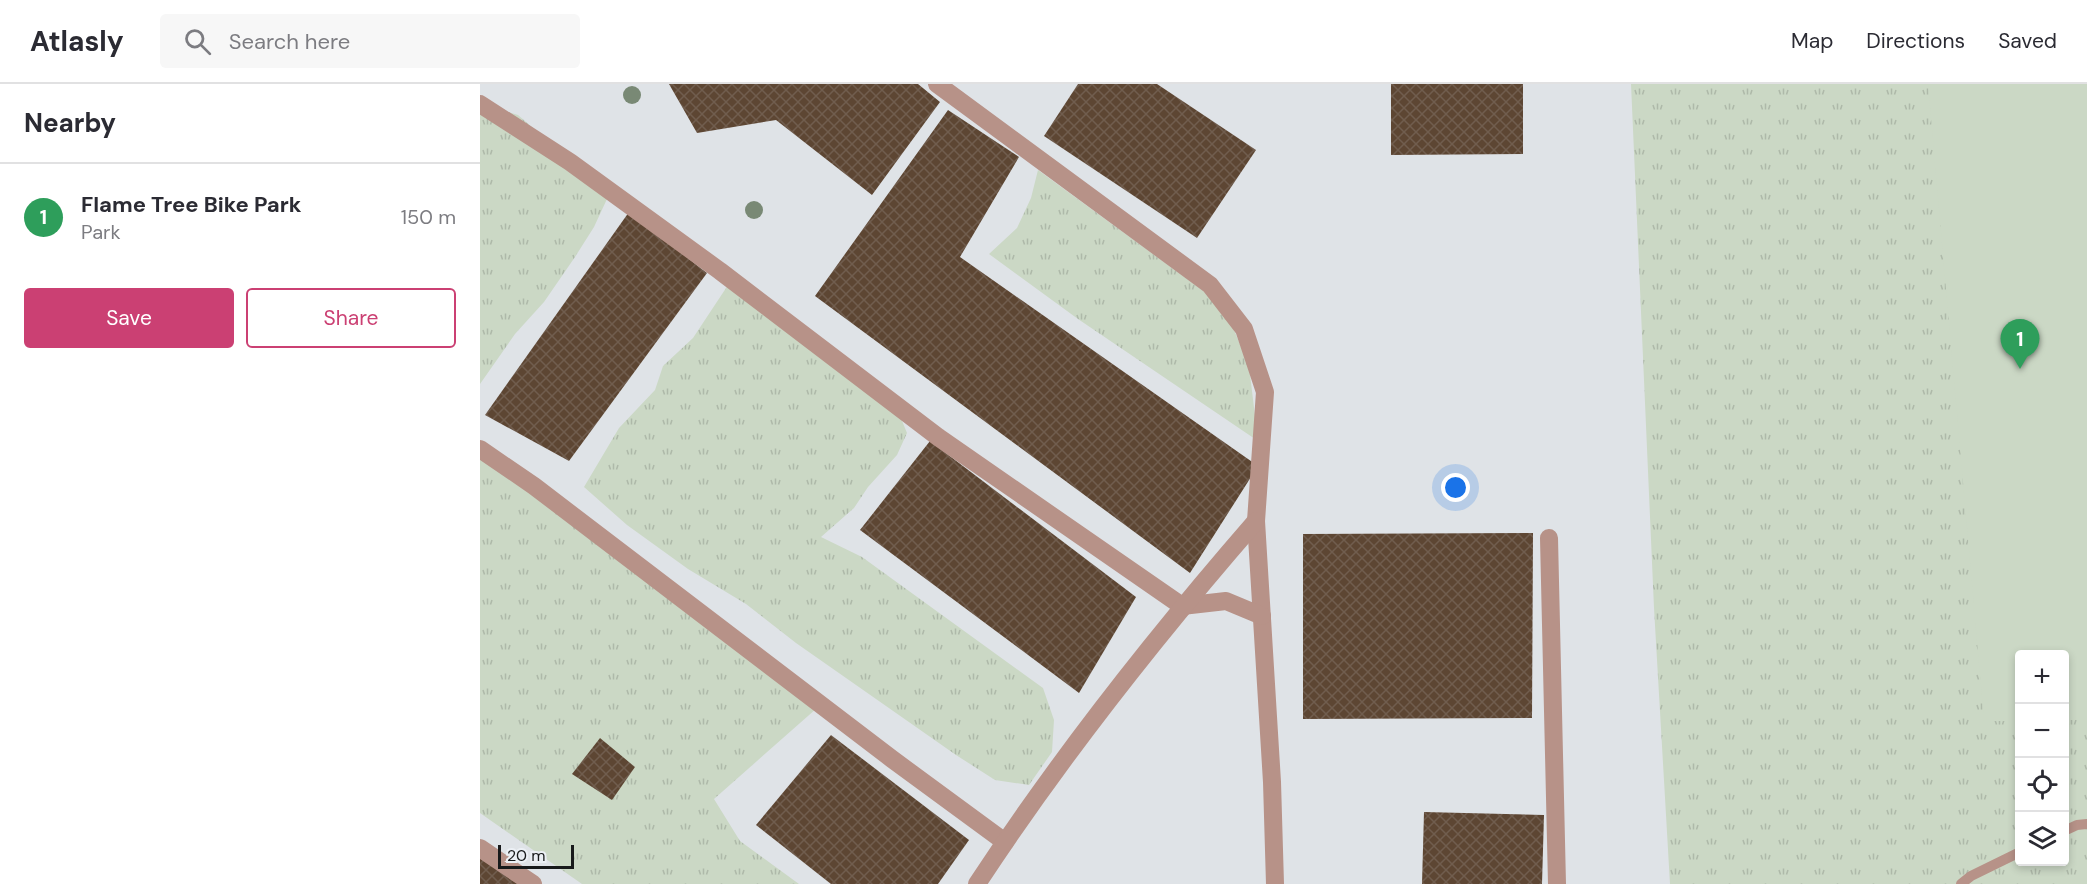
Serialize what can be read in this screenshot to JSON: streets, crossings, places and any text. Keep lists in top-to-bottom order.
{
  "scale_bar": "20 m",
  "page": {
    "header": "Atlasly",
    "search": "Search here",
    "nav": ["Map", "Directions", "Saved"],
    "heading": "Nearby",
    "list": [
      {
        "mark": "1",
        "name": "Flame Tree Bike Park",
        "note": "Park",
        "value": "150 m"
      }
    ],
    "buttons": ["Save", "Share"],
    "pins": "1",
    "map_buttons": ["+", "−"],
    "scale": "20 m"
  }
}
